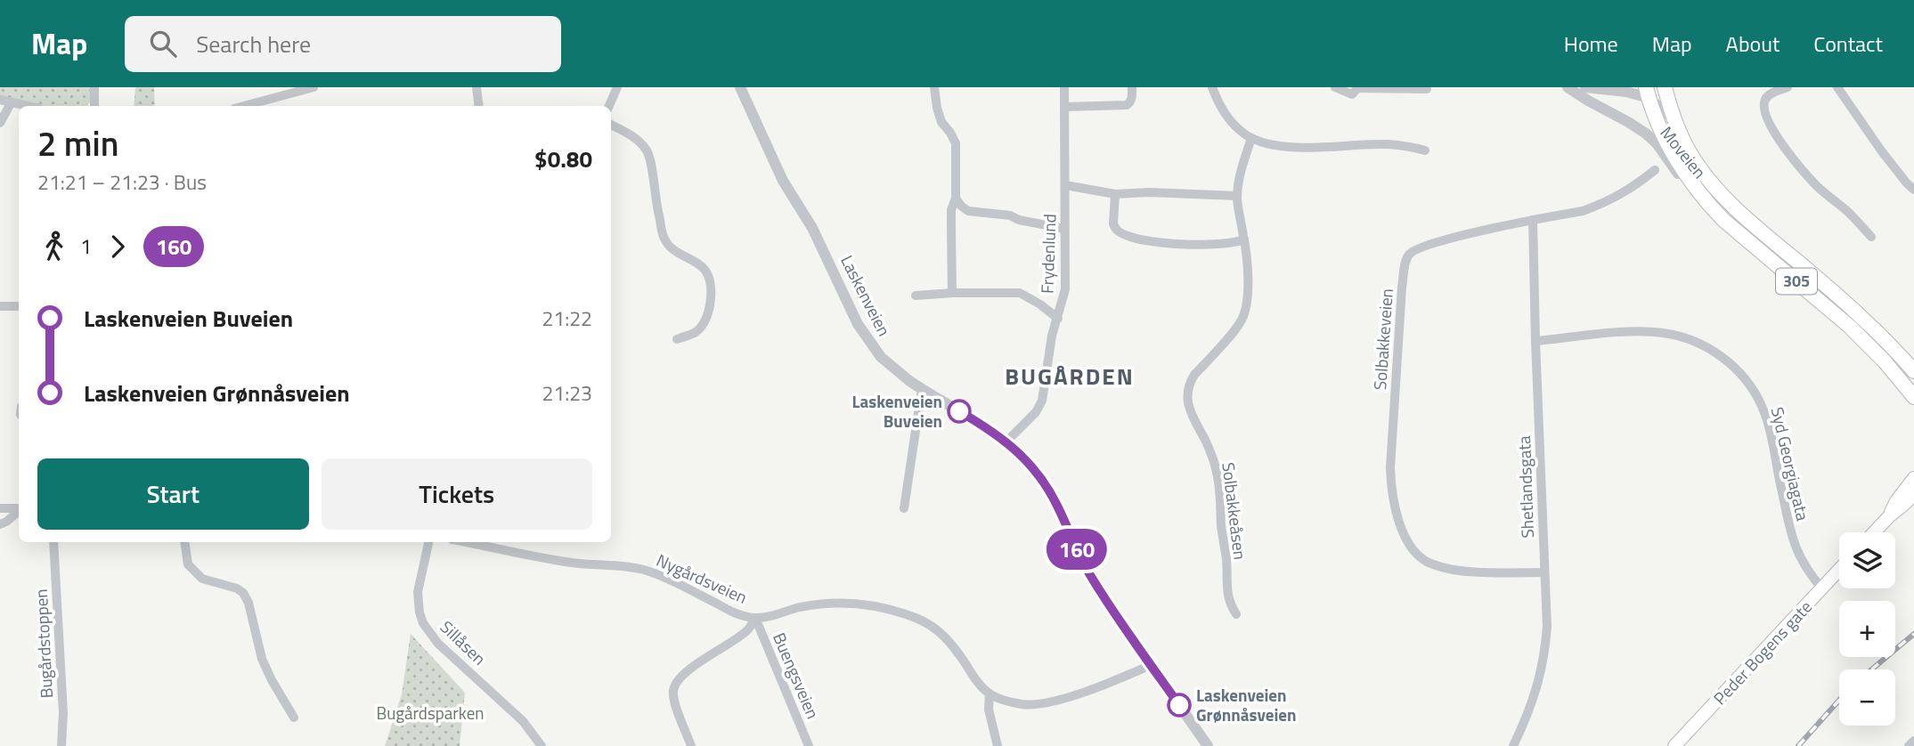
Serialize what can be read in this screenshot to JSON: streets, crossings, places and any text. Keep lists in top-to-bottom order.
{
  "streets": {
    "main road": ["305", "Peder Bogens gate"],
    "street": [
      "Moveien",
      "Frydenlund",
      "Laskenveien",
      "Solbakkeveien",
      "Syd Georgiagata",
      "Shetlandsgata",
      "Solbakkeåsen",
      "Nygårdsveien",
      "Sillåsen",
      "Bugårdstoppen",
      "Buengsveien"
    ]
  },
  "crossings": [
    ["Moveien", "305"],
    ["Frydenlund", "Laskenveien"],
    ["Solbakkeveien", "Shetlandsgata"],
    ["Syd Georgiagata", "Shetlandsgata"],
    ["Syd Georgiagata", "Peder Bogens gate"],
    ["Nygårdsveien", "Buengsveien"]
  ],
  "districts": ["BUGÅRDEN"],
  "parks": ["Bugårdsparken"],
  "places": ["Laskenveien Buveien", "Laskenveien Grønnåsveien"],
  "lines": ["bus line 160"],
  "page": {
    "header": "Map",
    "search": "Search here",
    "nav": [
      "Home",
      "Map",
      "About",
      "Contact"
    ],
    "on_map": "160",
    "heading": ["2 min", "21:21 – 21:23 · Bus", "$0.80"],
    "legs": ["1", "160"],
    "list": [
      {
        "name": "Laskenveien Buveien",
        "value": "21:22"
      },
      {
        "name": "Laskenveien Grønnåsveien",
        "value": "21:23"
      }
    ],
    "buttons": ["Start", "Tickets"],
    "map_buttons": ["+", "−"]
  }
}
